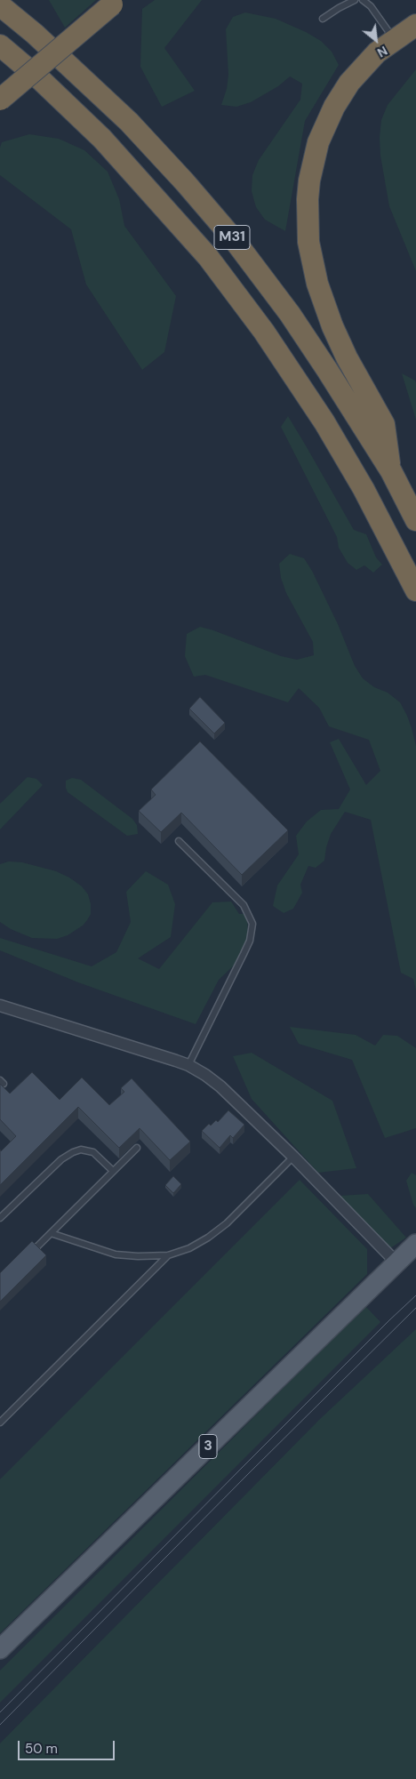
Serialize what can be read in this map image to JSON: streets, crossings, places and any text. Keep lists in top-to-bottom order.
{
  "streets": {
    "highway": ["M31"],
    "main road": ["3"]
  },
  "scale_bar": "50 m",
  "north": "bottom right"
}
